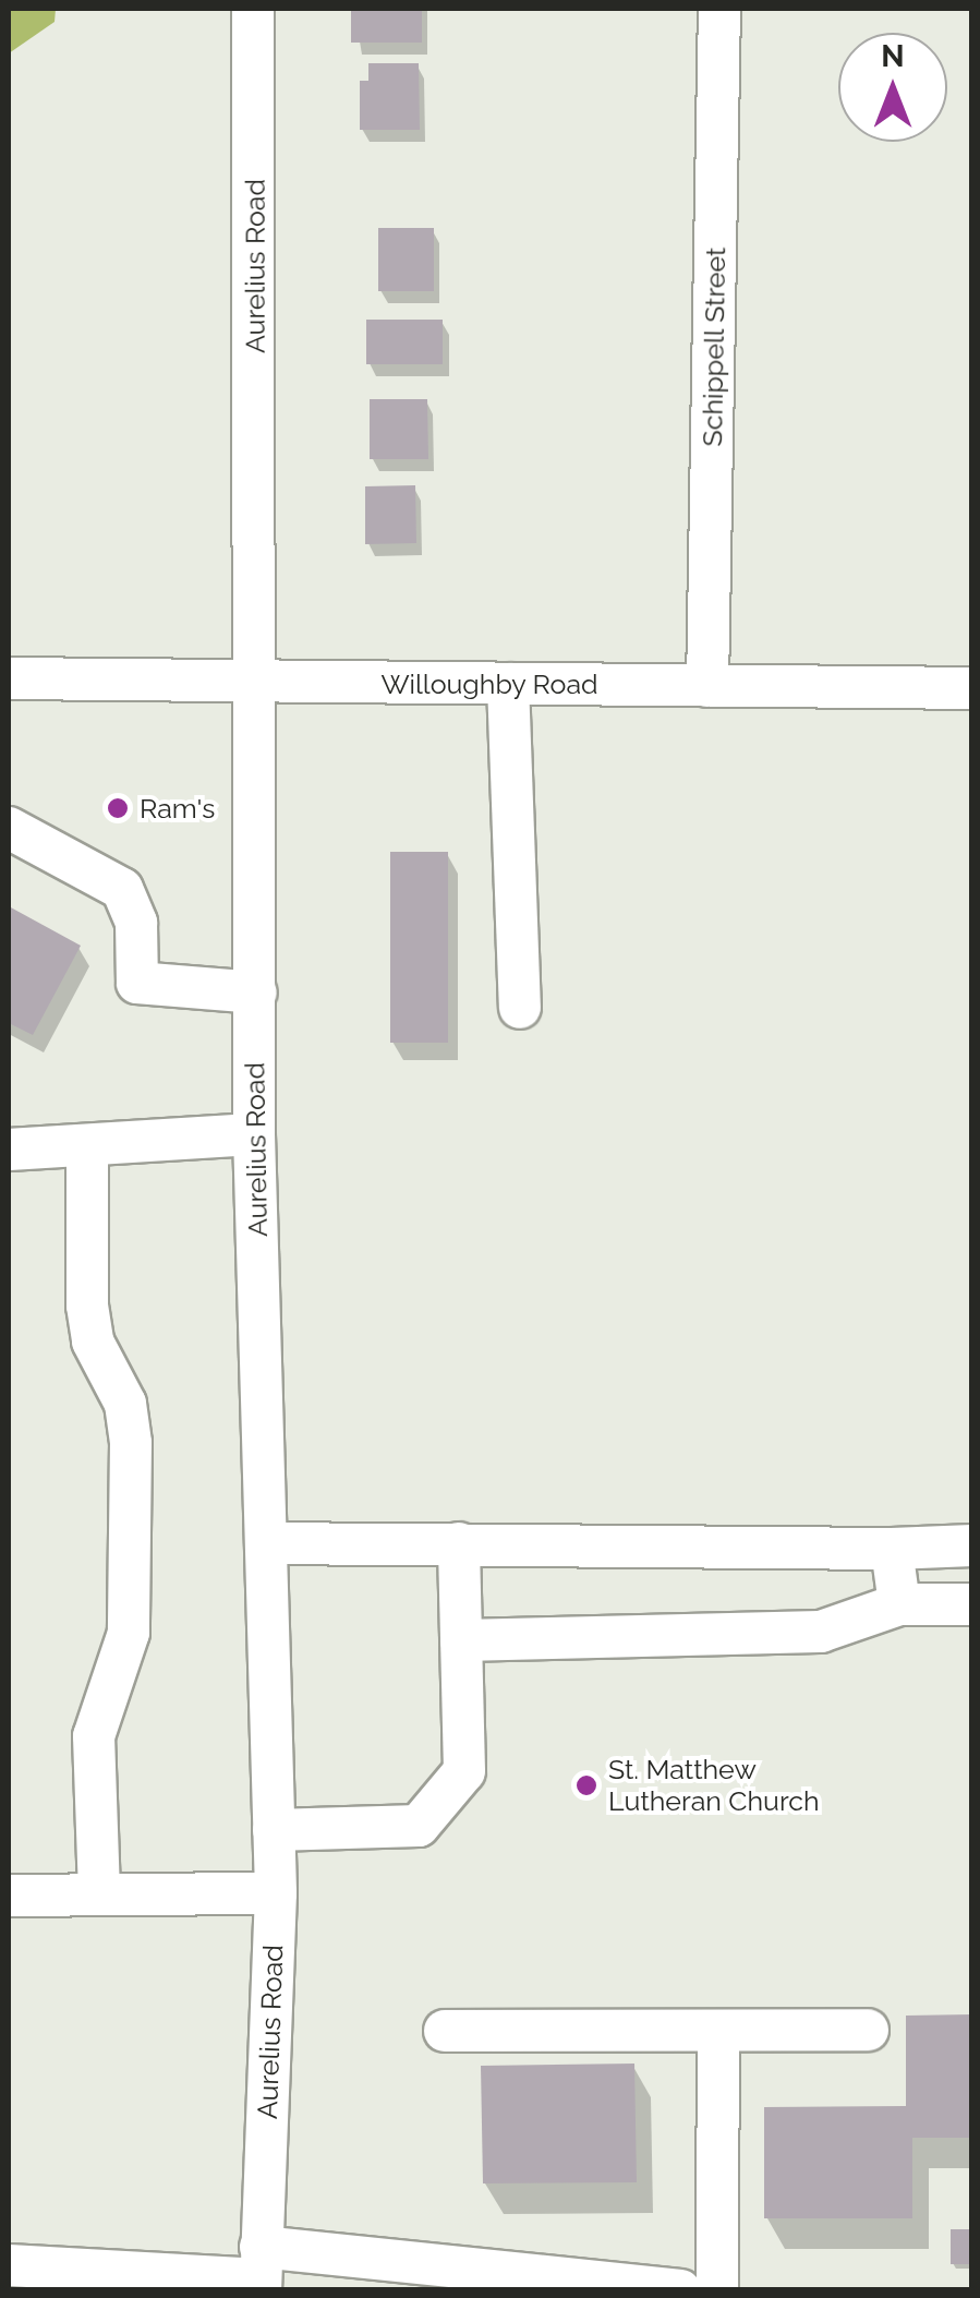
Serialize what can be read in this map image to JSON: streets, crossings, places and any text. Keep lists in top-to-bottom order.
{
  "streets": {
    "street": ["Aurelius Road", "Schippell Street", "Willoughby Road"]
  },
  "crossings": [
    ["Aurelius Road", "Willoughby Road"],
    ["Schippell Street", "Willoughby Road"]
  ],
  "places": ["Ram's", "St. Matthew Lutheran Church"],
  "north": "top"
}
